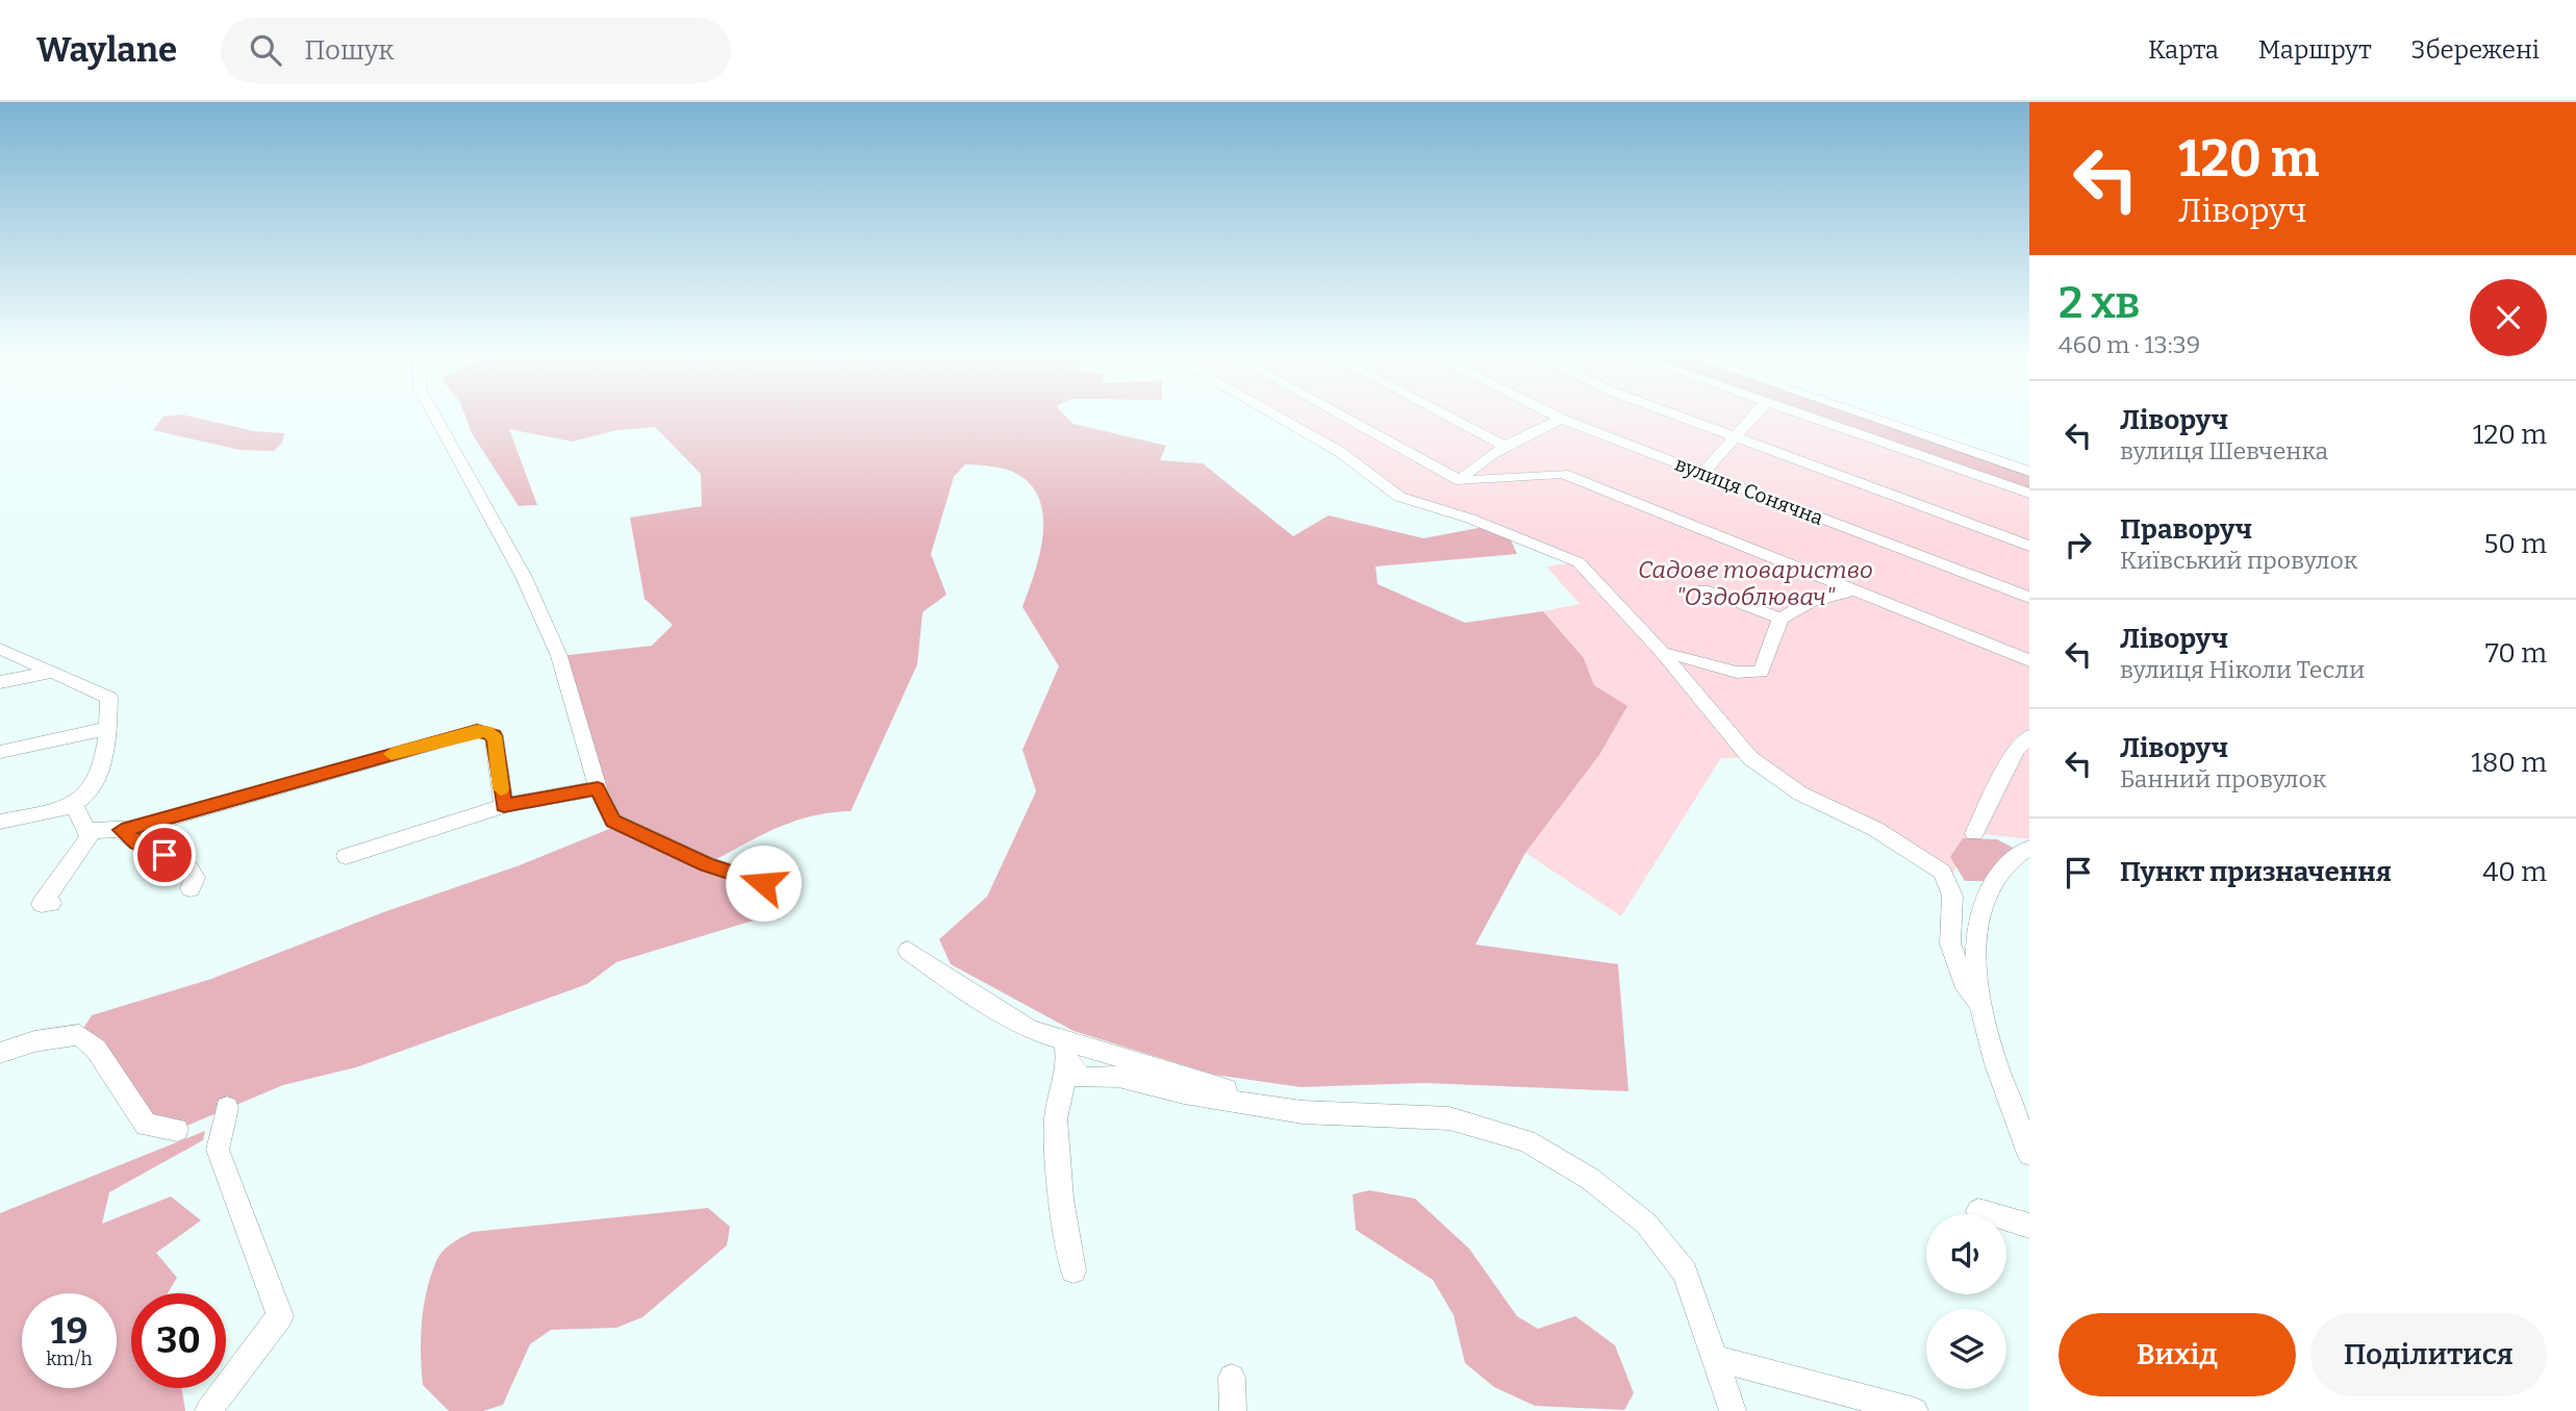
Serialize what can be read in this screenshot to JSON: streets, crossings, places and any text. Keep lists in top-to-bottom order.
{
  "streets": {
    "street": ["вулиця Сонячна"]
  },
  "parks": ["Садове товариство \"Оздоблювач\""],
  "page": {
    "header": "Waylane",
    "search": "Пошук",
    "nav": ["Карта", "Маршрут", "Збережені"],
    "turn": ["120 m", "Ліворуч"],
    "heading": ["2 хв", "460 m · 13:39"],
    "list": [
      {
        "name": "Ліворуч",
        "note": "вулиця Шевченка",
        "value": "120 m"
      },
      {
        "name": "Праворуч",
        "note": "Київський провулок",
        "value": "50 m"
      },
      {
        "name": "Ліворуч",
        "note": "вулиця Ніколи Тесли",
        "value": "70 m"
      },
      {
        "name": "Ліворуч",
        "note": "Банний провулок",
        "value": "180 m"
      },
      {
        "name": "Пункт призначення",
        "value": "40 m"
      }
    ],
    "speed": "19 km/h",
    "limit": "30",
    "buttons": ["Вихід", "Поділитися"]
  }
}
